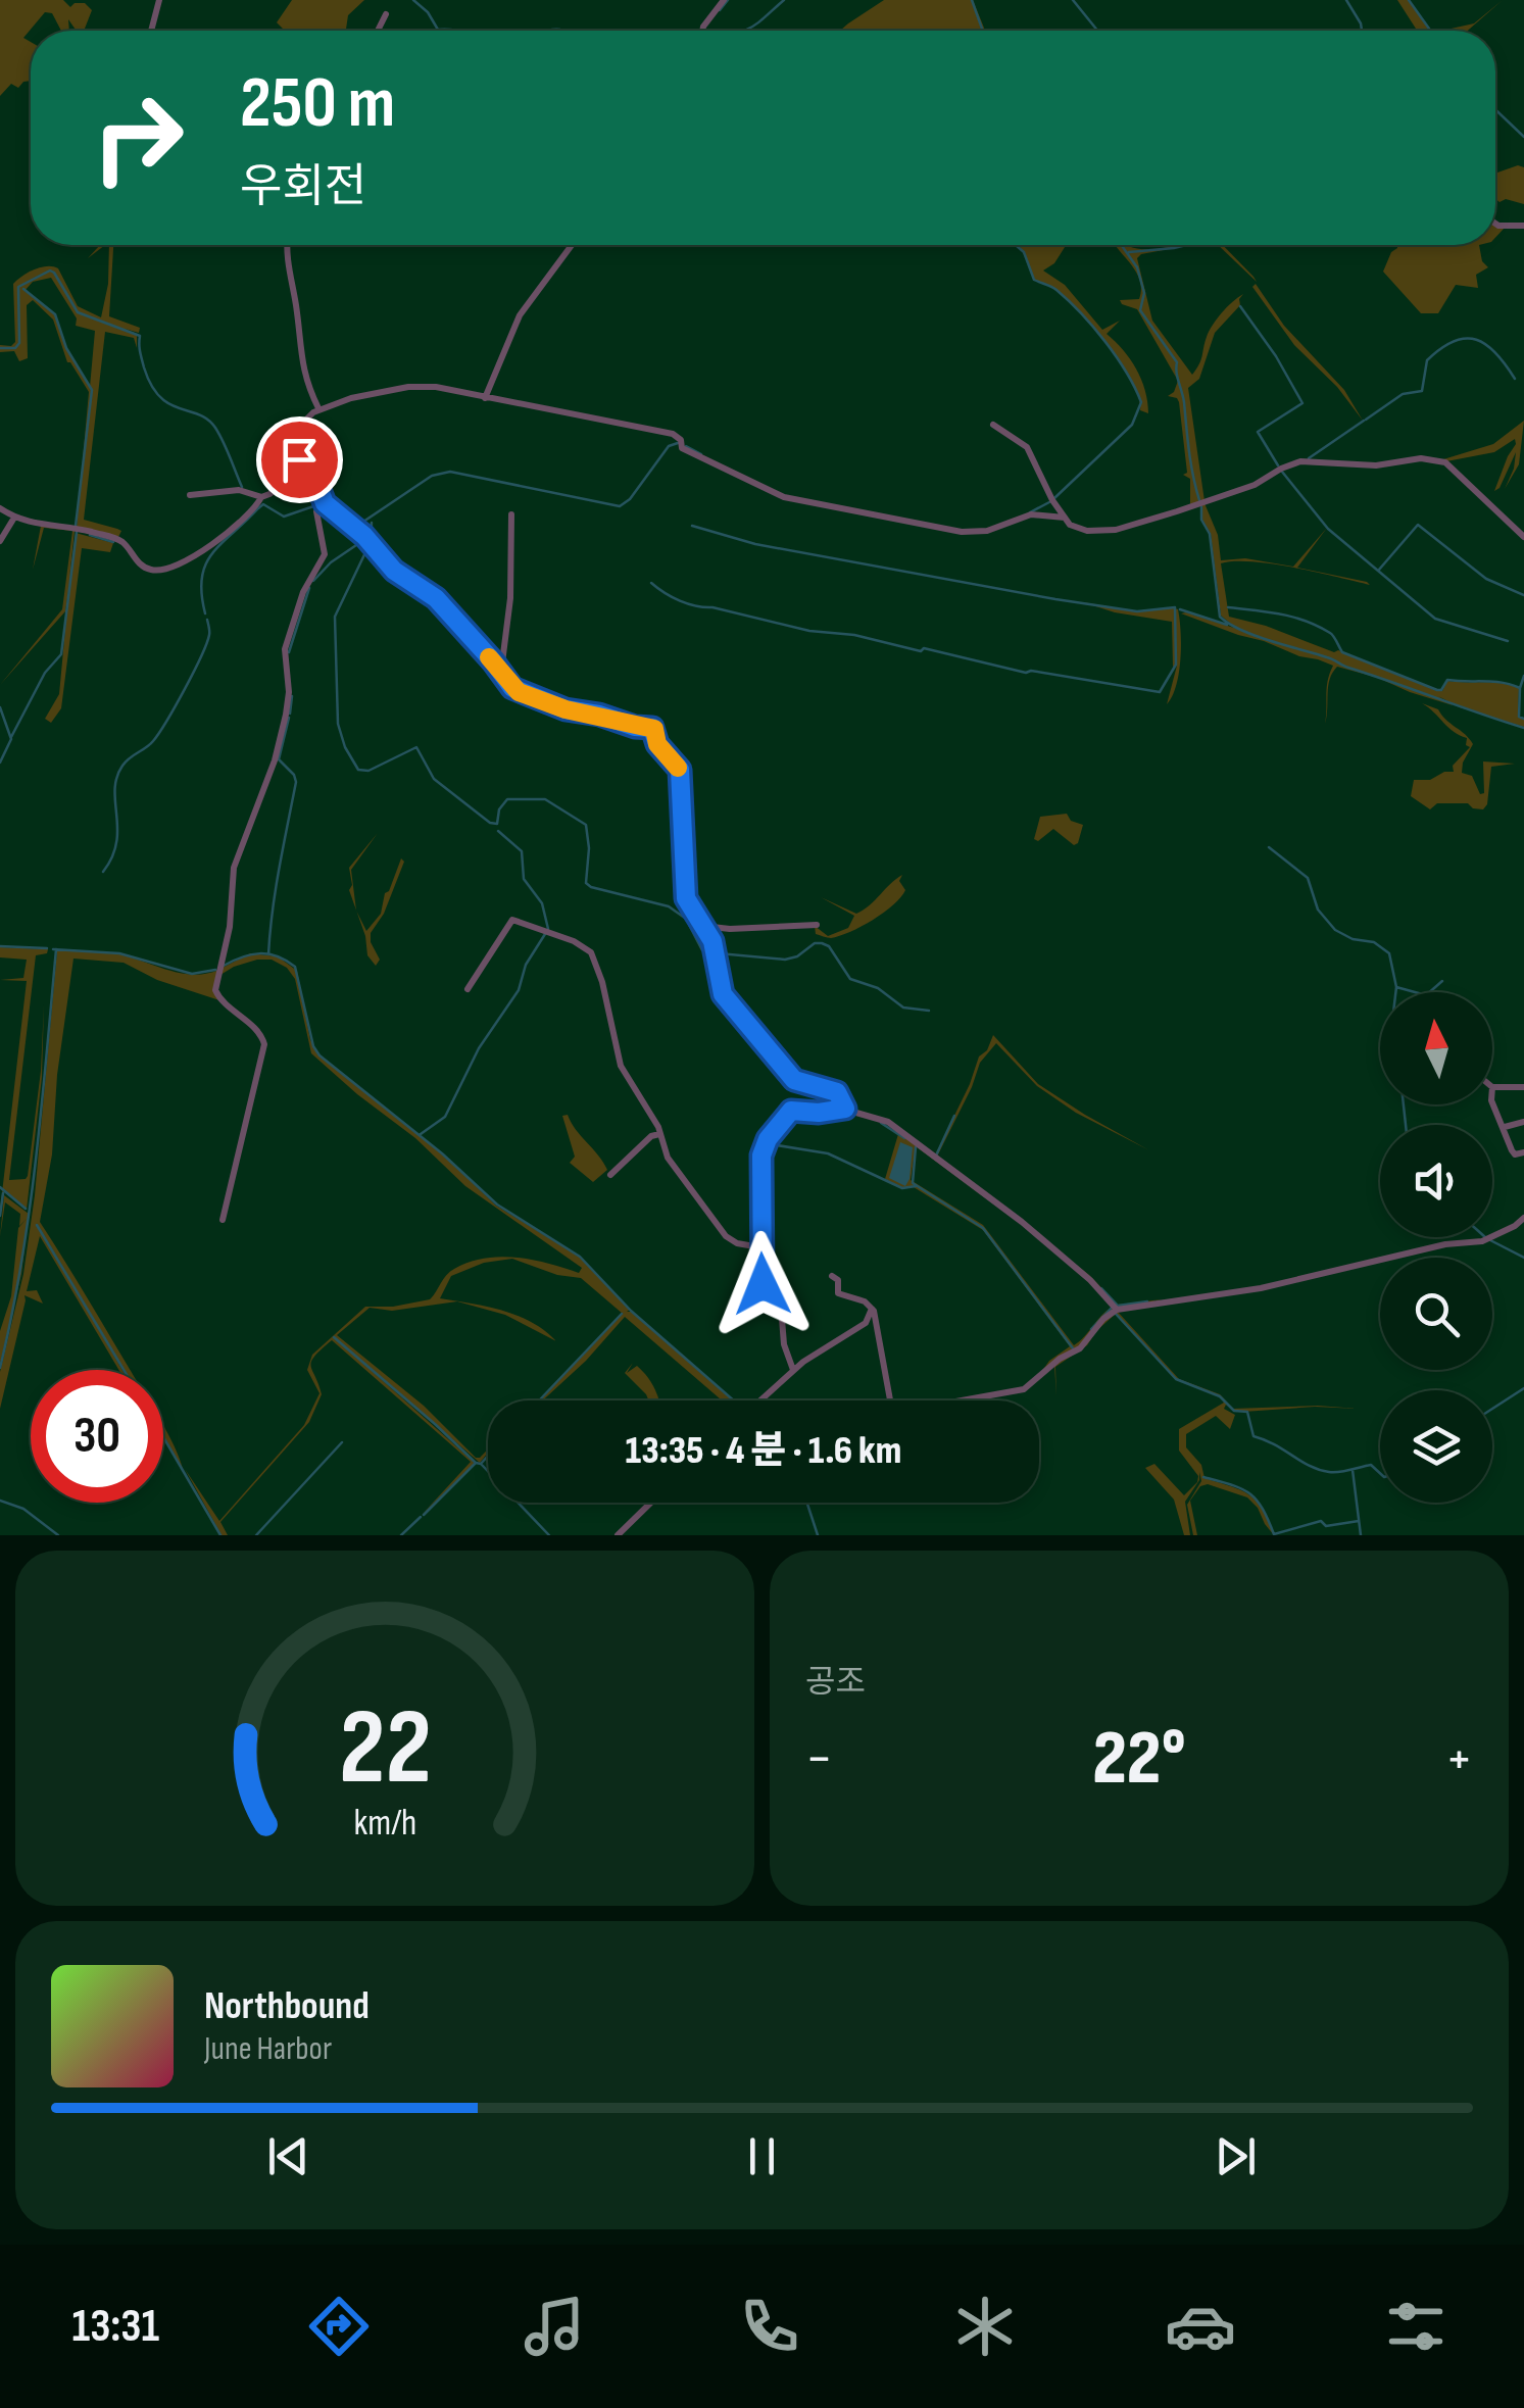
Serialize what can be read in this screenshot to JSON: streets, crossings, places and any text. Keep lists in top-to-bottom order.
{
  "north": "top",
  "page": {
    "turn": ["250 m", "우회전"],
    "limit": "30",
    "trip": "13:35 · 4 분 · 1.6 km",
    "tile": "공조",
    "heat": ["−", "22°", "+"],
    "song": ["Northbound", "June Harbor"],
    "tabs": "13:31",
    "gauge": ["22", "km/h"]
  }
}
